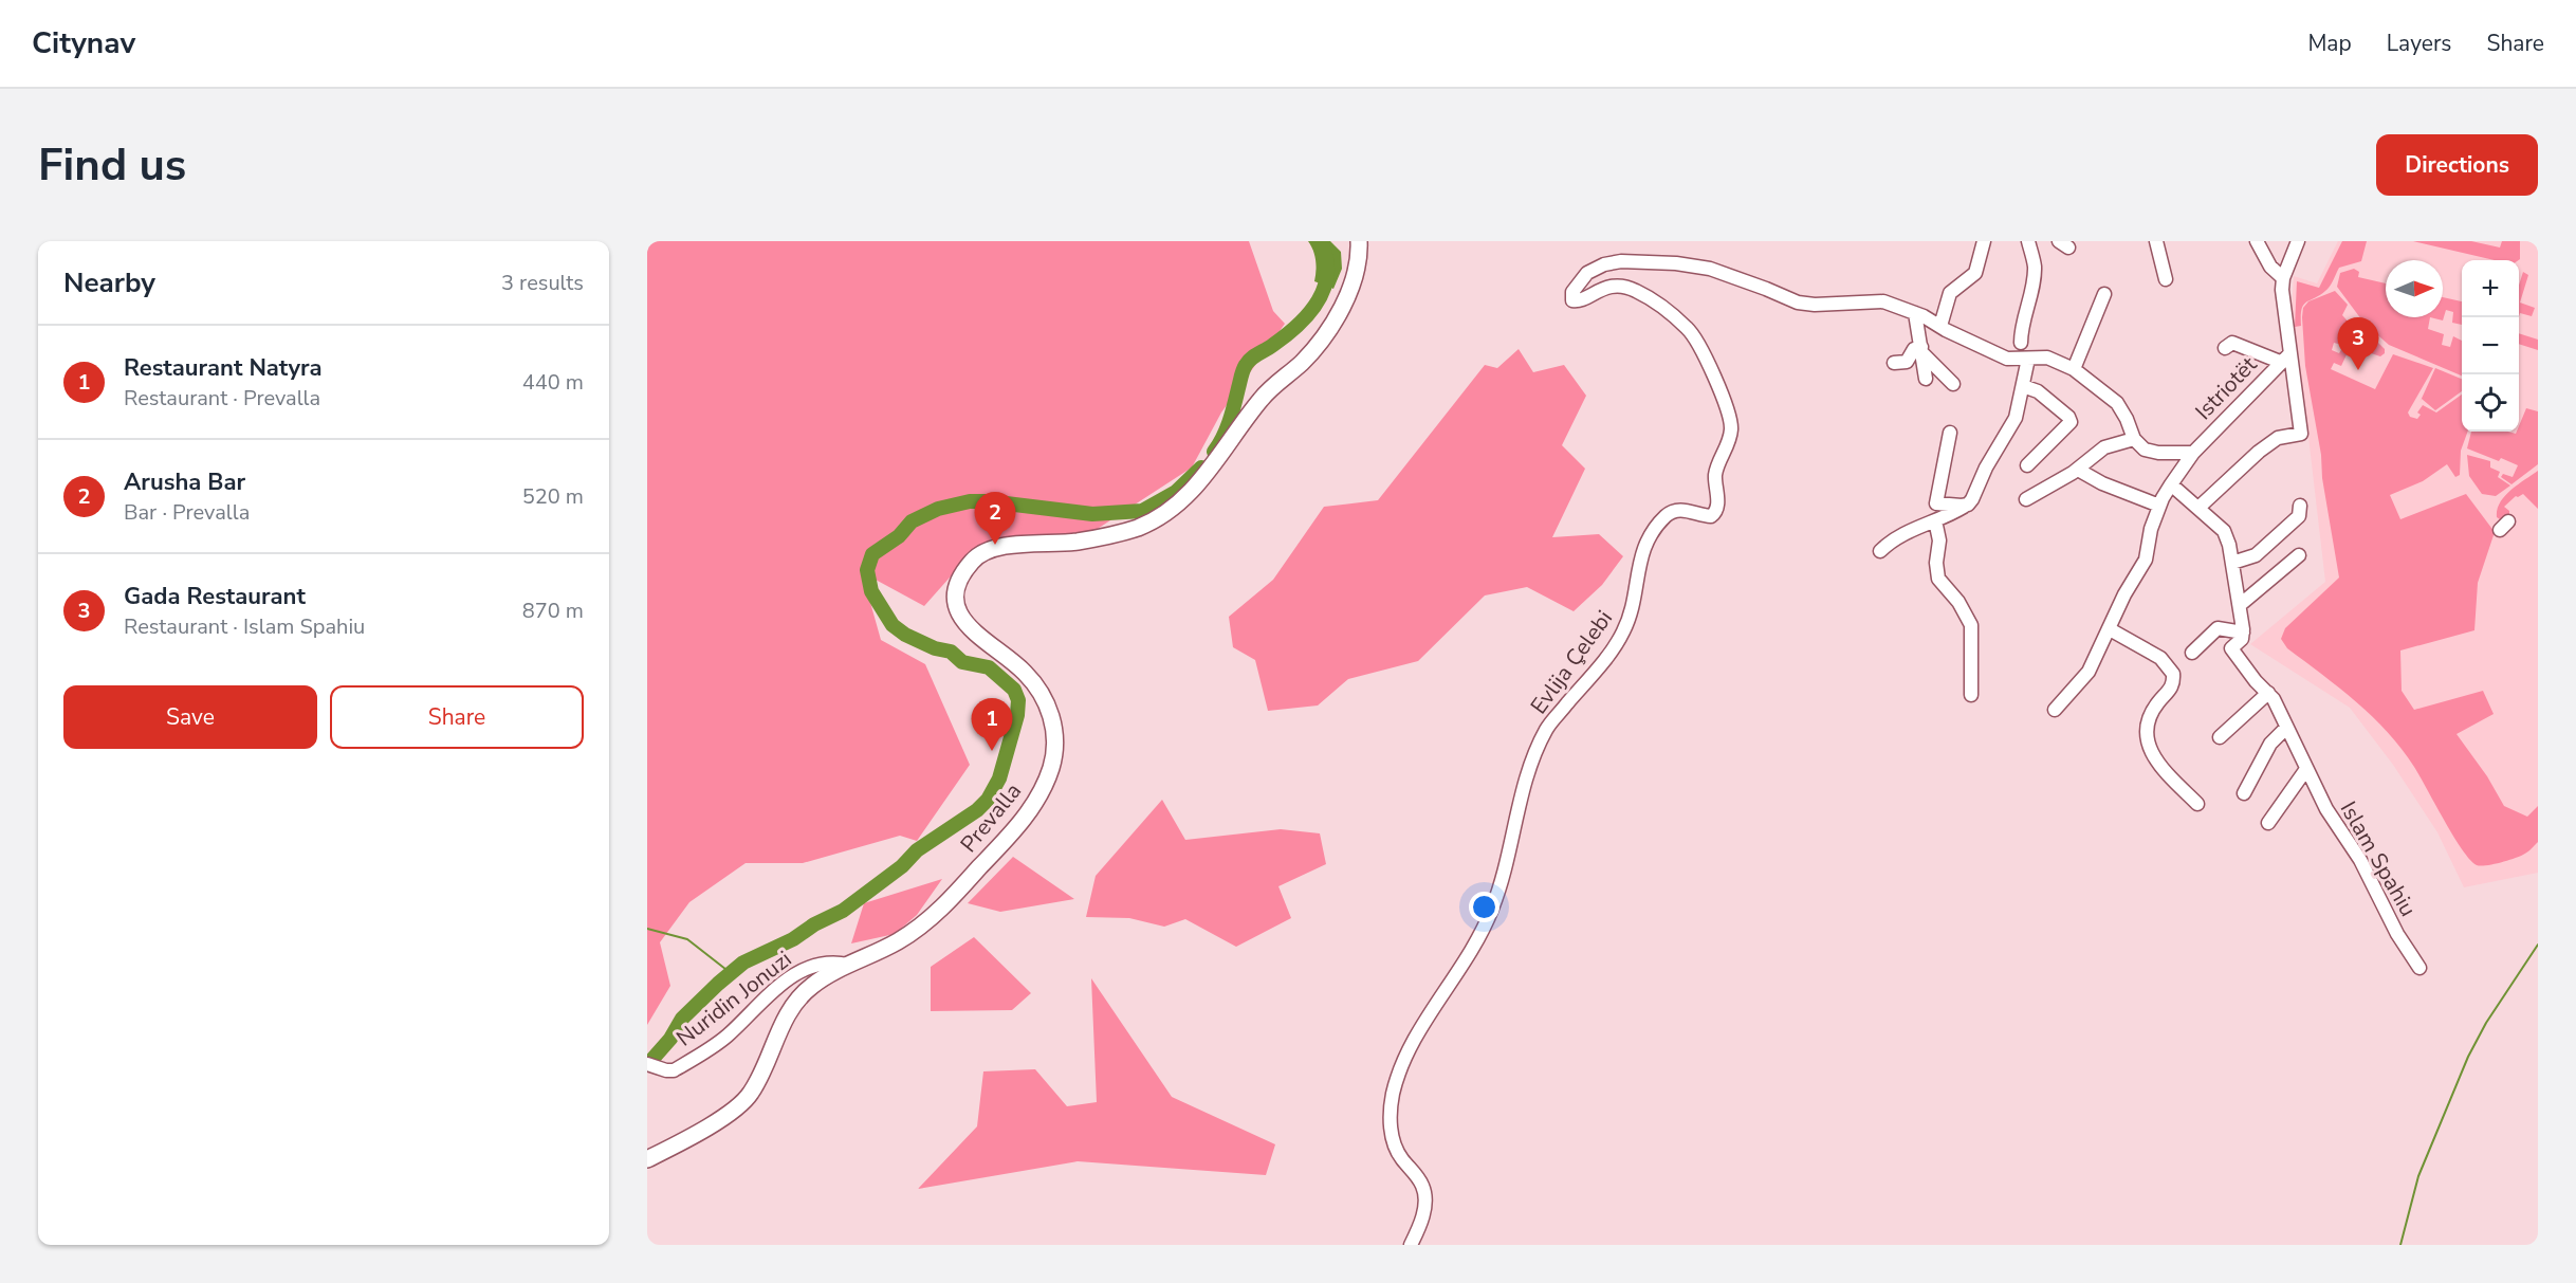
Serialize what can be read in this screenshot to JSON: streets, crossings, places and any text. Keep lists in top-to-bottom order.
{
  "streets": {
    "main road": ["Prevalla"],
    "street": [
      "Istriotët",
      "Evlija Çelebi",
      "Islam Spahiu",
      "Nuridin Jonuzi"
    ]
  },
  "crossings": [
    ["Istriotët", "Islam Spahiu"],
    ["Prevalla", "Nuridin Jonuzi"]
  ],
  "north": "right",
  "page": {
    "header": "Citynav",
    "nav": ["Map", "Layers", "Share"],
    "buttons": [
      "Directions",
      ["Save", "Share"]
    ],
    "title": "Find us",
    "heading": ["Nearby", "3 results"],
    "map_buttons": ["+", "−"],
    "pins": ["3", "2", "1"],
    "list": [
      {
        "mark": "1",
        "name": "Restaurant Natyra",
        "note": "Restaurant · Prevalla",
        "value": "440 m"
      },
      {
        "mark": "2",
        "name": "Arusha Bar",
        "note": "Bar · Prevalla",
        "value": "520 m"
      },
      {
        "mark": "3",
        "name": "Gada Restaurant",
        "note": "Restaurant · Islam Spahiu",
        "value": "870 m"
      }
    ]
  }
}
